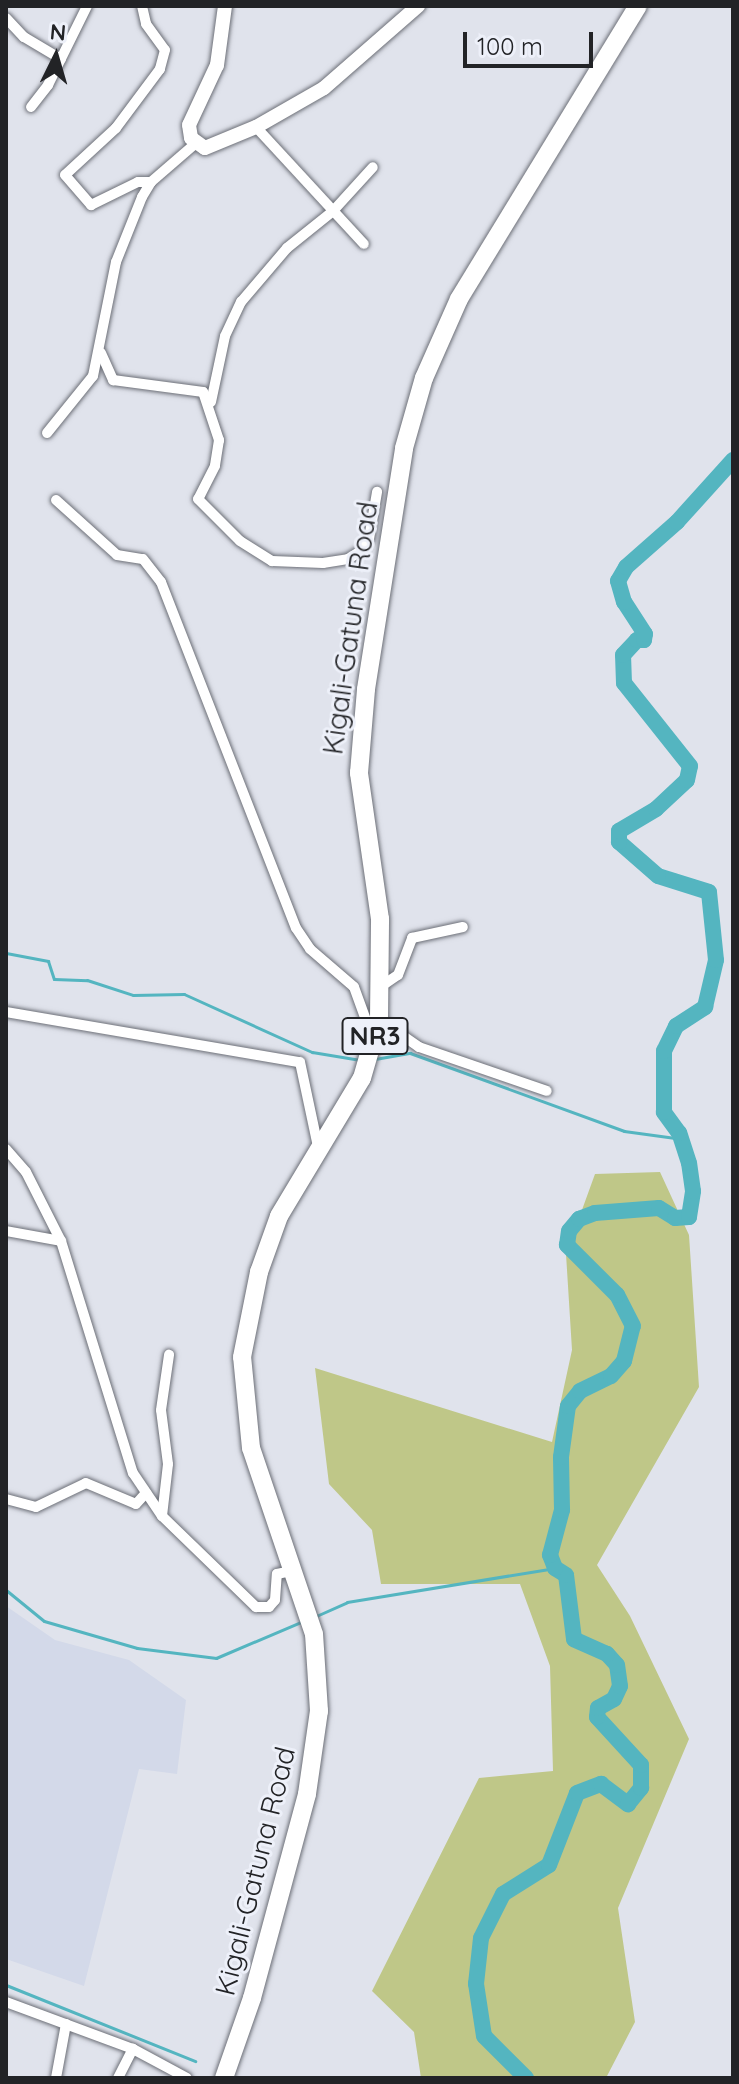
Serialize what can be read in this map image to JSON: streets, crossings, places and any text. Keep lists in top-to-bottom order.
{
  "streets": {
    "highway": ["Kigali-Gatuna Road", "NR3"]
  },
  "scale_bar": "100 m",
  "north": "top"
}
